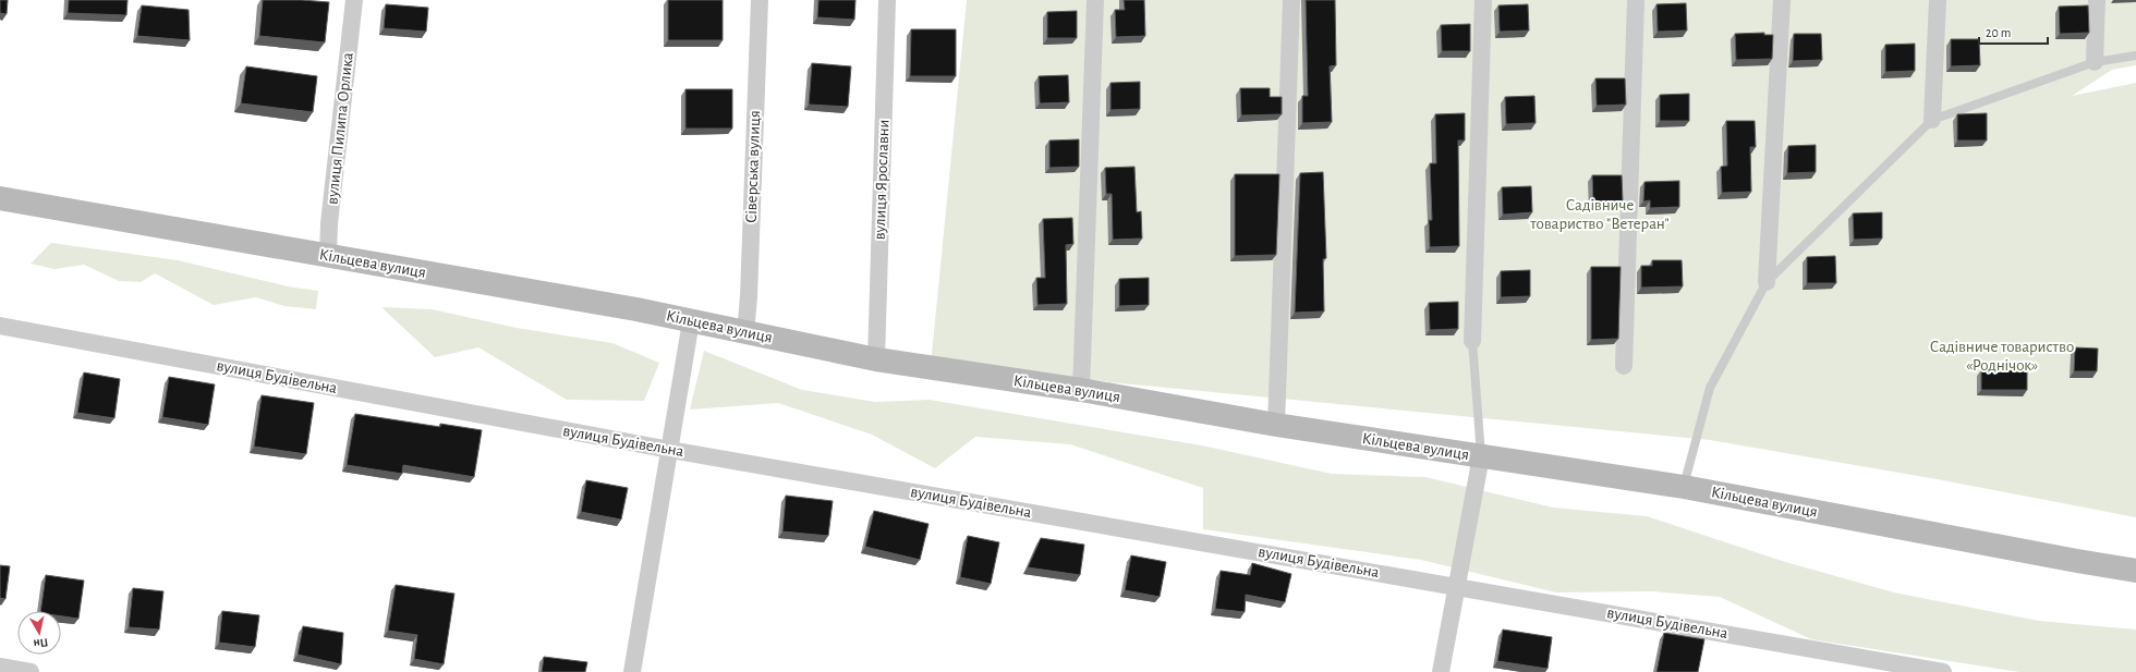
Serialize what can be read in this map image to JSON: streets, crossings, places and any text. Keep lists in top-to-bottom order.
{
  "streets": {
    "main road": ["Кільцева вулиця"],
    "street": [
      "вулиця Пилипа Орлика",
      "Сіверська вулиця",
      "вулиця Ярославни",
      "вулиця Будівельна"
    ]
  },
  "crossings": [
    ["вулиця Пилипа Орлика", "Кільцева вулиця"],
    ["Сіверська вулиця", "Кільцева вулиця"],
    ["вулиця Ярославни", "Кільцева вулиця"]
  ],
  "parks": ["Садівниче товариство \"Ветеран\"", "Садівниче товариство «Роднічок»"],
  "scale_bar": "20 m",
  "north": "bottom"
}
